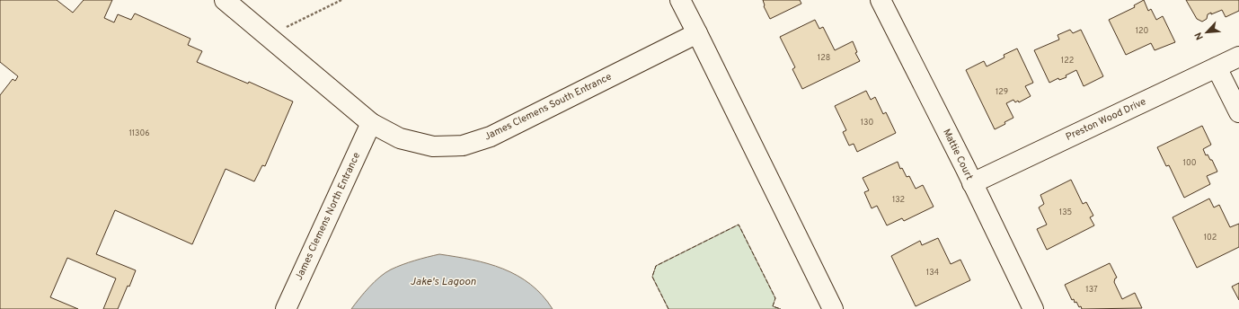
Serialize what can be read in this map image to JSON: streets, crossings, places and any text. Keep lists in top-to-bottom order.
{
  "streets": {
    "street": [
      "James Clemens South Entrance",
      "Preston Wood Drive",
      "Mattie Court",
      "James Clemens North Entrance"
    ]
  },
  "crossings": [
    ["James Clemens South Entrance", "James Clemens North Entrance"],
    ["Preston Wood Drive", "Mattie Court"]
  ],
  "water": ["Jake's Lagoon"],
  "house_numbers": [
    "120",
    "128",
    "122",
    "129",
    "130",
    "11306",
    "100",
    "132",
    "135",
    "102",
    "134",
    "137"
  ],
  "north": "bottom left"
}
